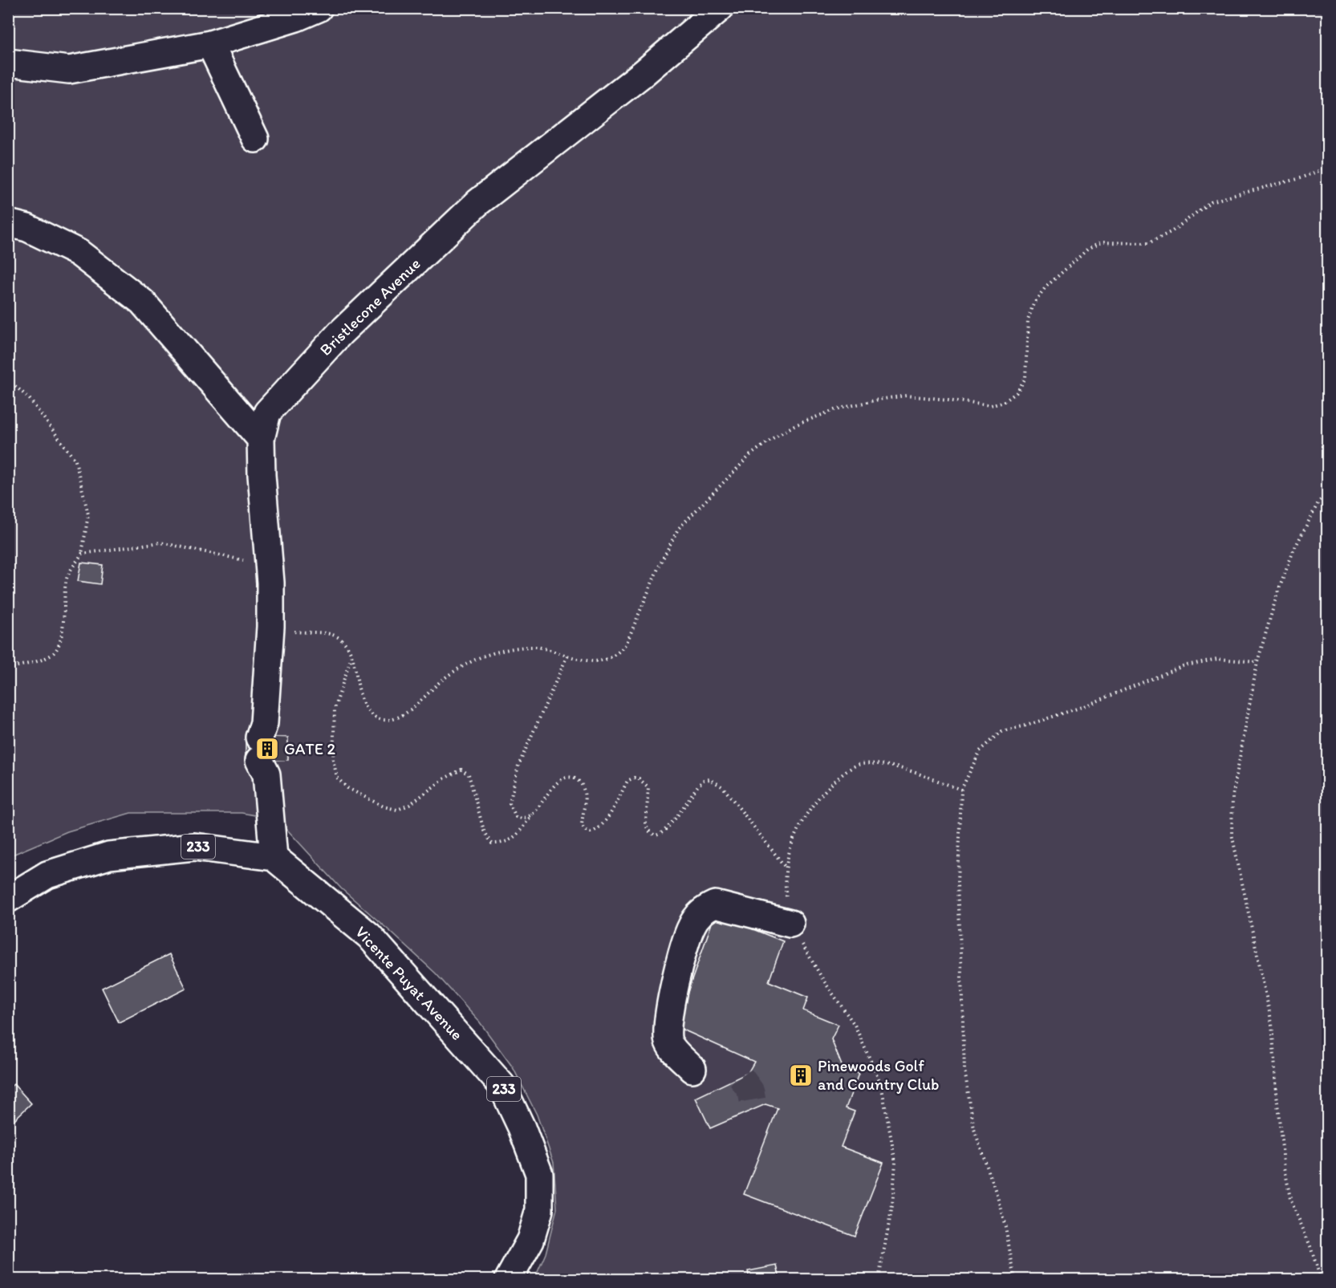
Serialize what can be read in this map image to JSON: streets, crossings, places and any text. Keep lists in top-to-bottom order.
{
  "streets": {
    "street": ["Bristlecone Avenue", "233", "Vicente Puyat Avenue"]
  },
  "crossings": [
    ["Bristlecone Avenue", "233"],
    ["Bristlecone Avenue", "Vicente Puyat Avenue"],
    ["233", "Vicente Puyat Avenue"]
  ],
  "places": {
    "building": ["GATE 2", "Pinewoods Golf and Country Club"]
  }
}
